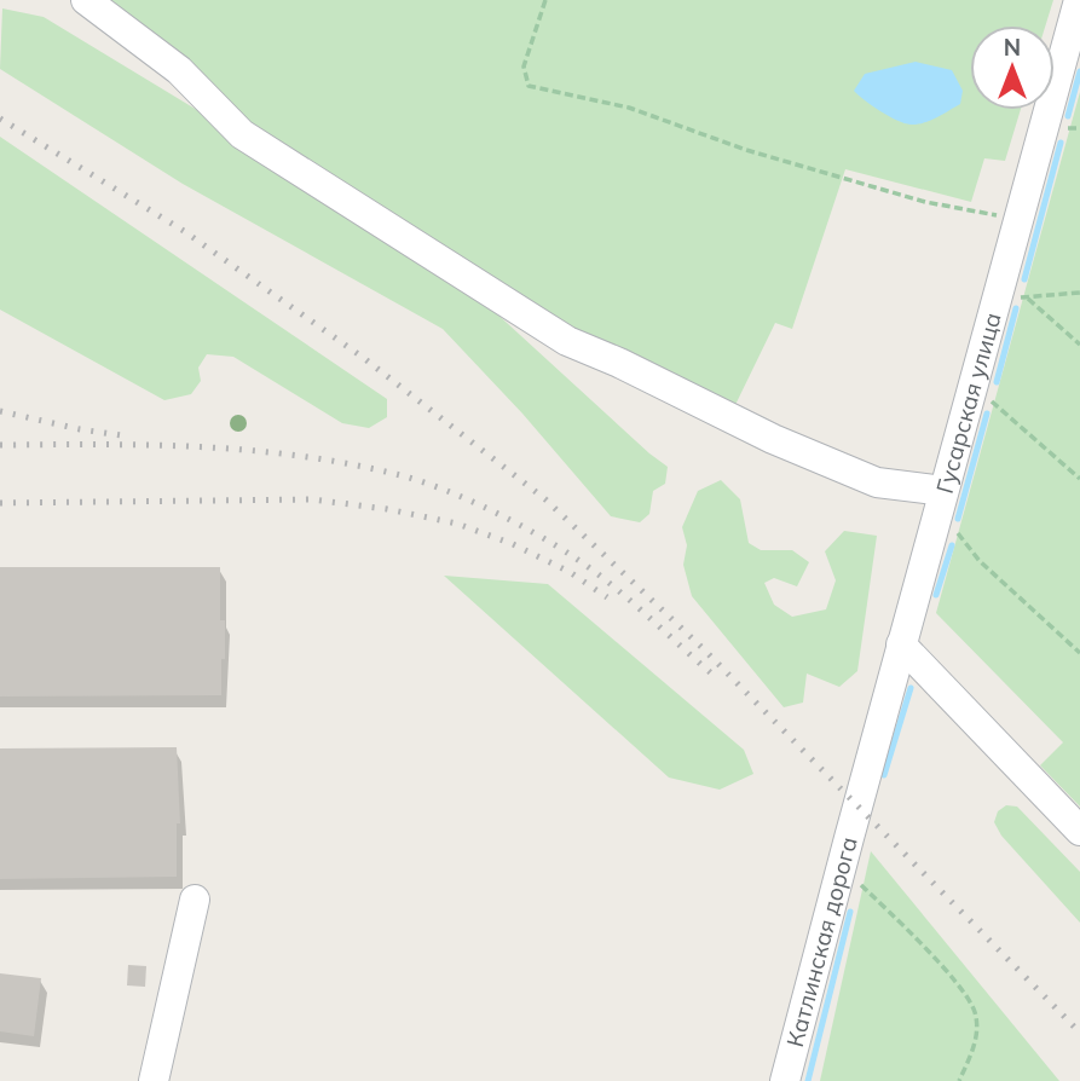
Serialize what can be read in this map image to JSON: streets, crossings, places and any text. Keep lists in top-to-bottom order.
{
  "streets": {
    "street": ["Гусарская улица", "Катлинская дорога"]
  },
  "crossings": [
    ["Гусарская улица", "Катлинская дорога"]
  ],
  "north": "top"
}
